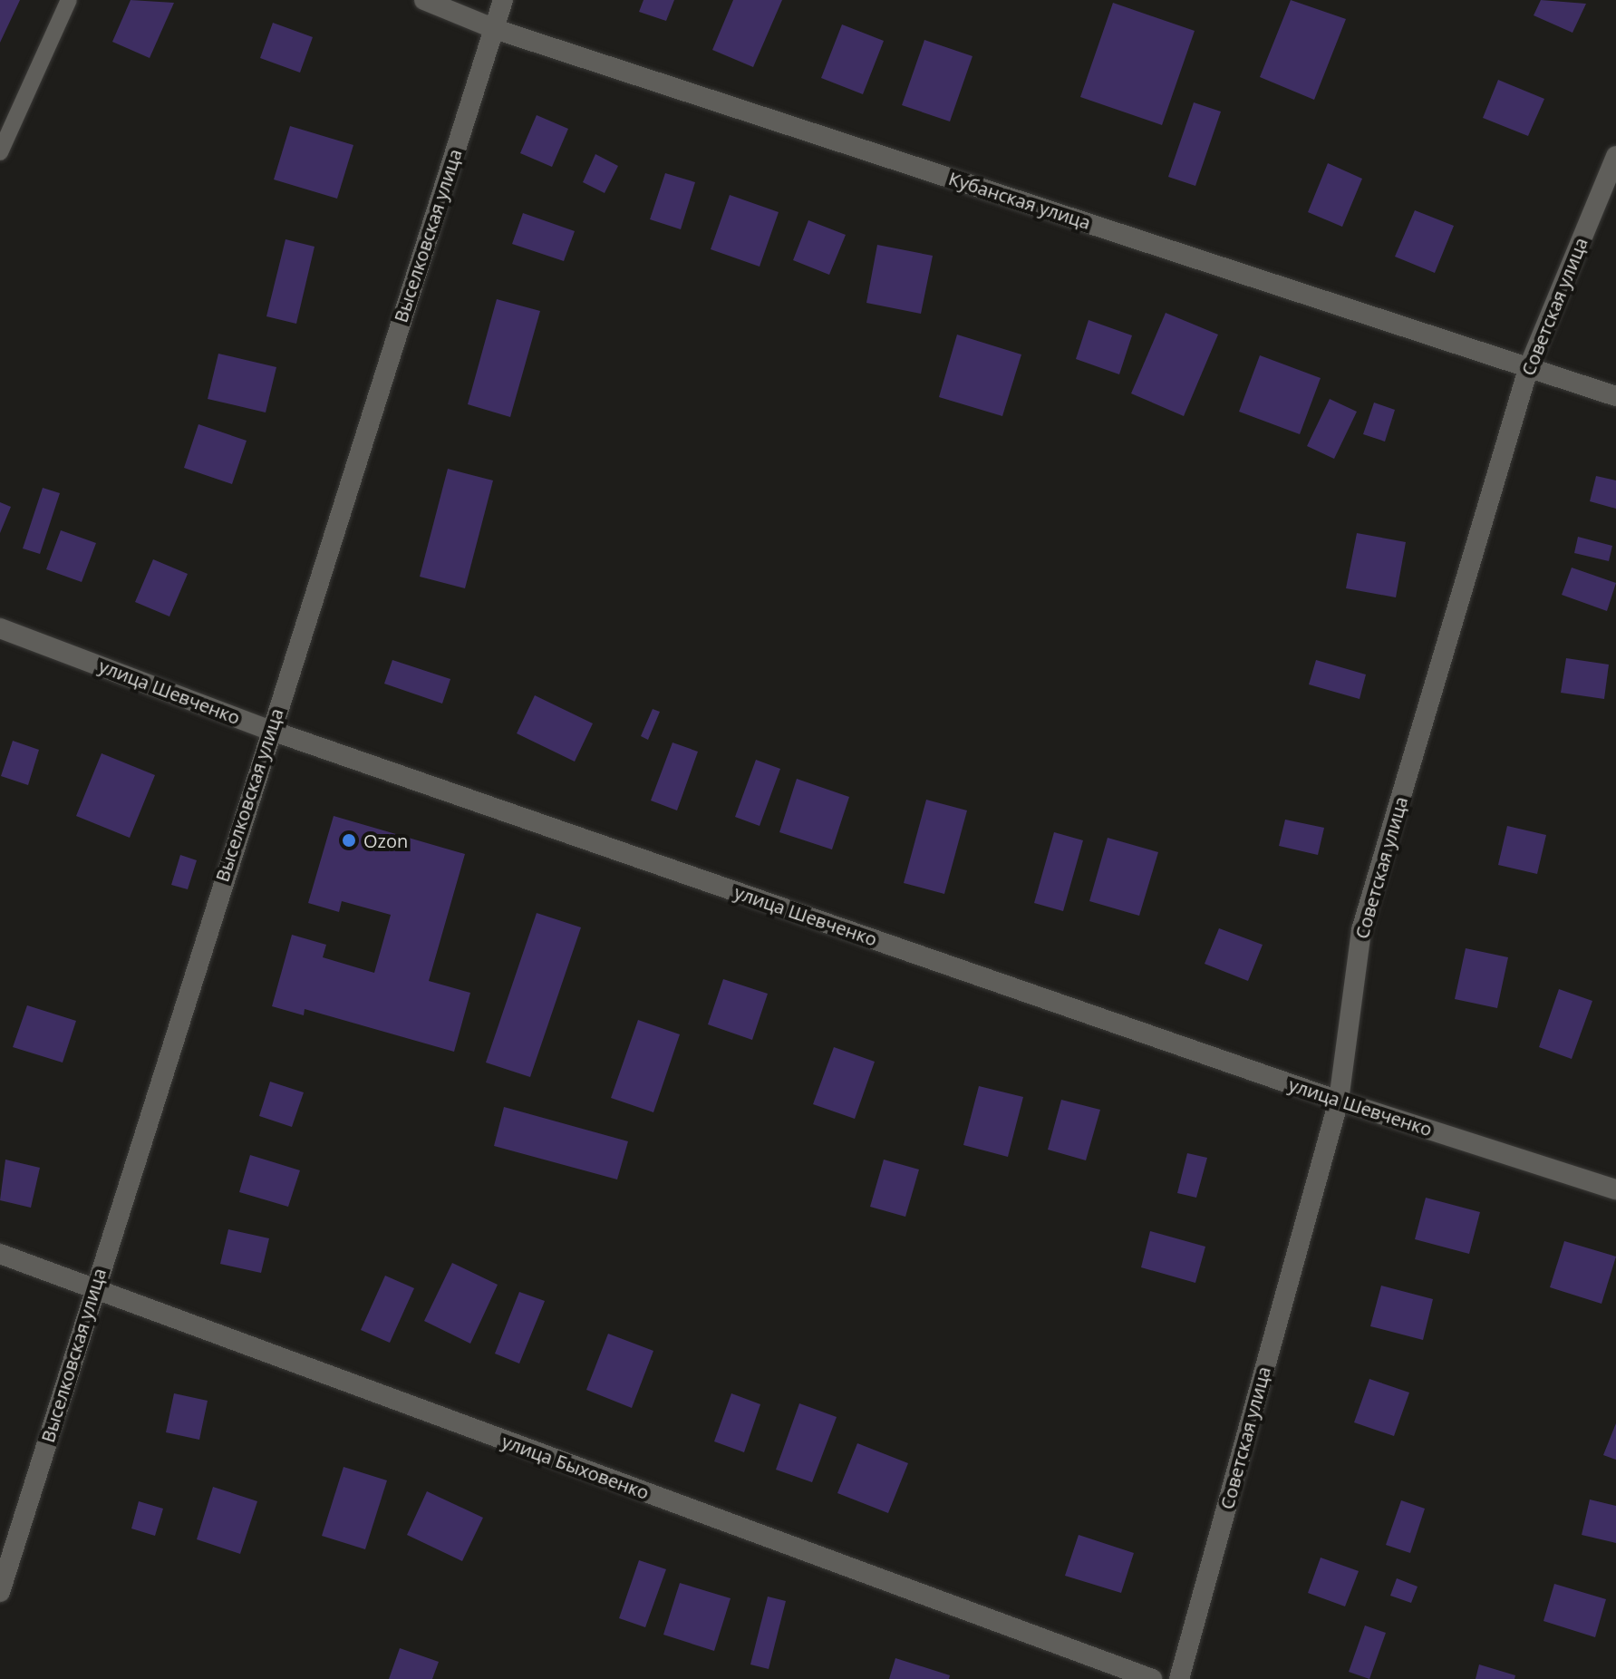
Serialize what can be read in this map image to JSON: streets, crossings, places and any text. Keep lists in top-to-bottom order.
{
  "streets": {
    "street": [
      "Кубанская улица",
      "Выселковская улица",
      "Советская улица",
      "улица Шевченко",
      "улица Быховенко"
    ]
  },
  "crossings": [
    ["Кубанская улица", "Выселковская улица"],
    ["Кубанская улица", "Советская улица"],
    ["Выселковская улица", "улица Шевченко"],
    ["Выселковская улица", "улица Быховенко"],
    ["Советская улица", "улица Шевченко"]
  ],
  "places": ["Ozon"]
}
